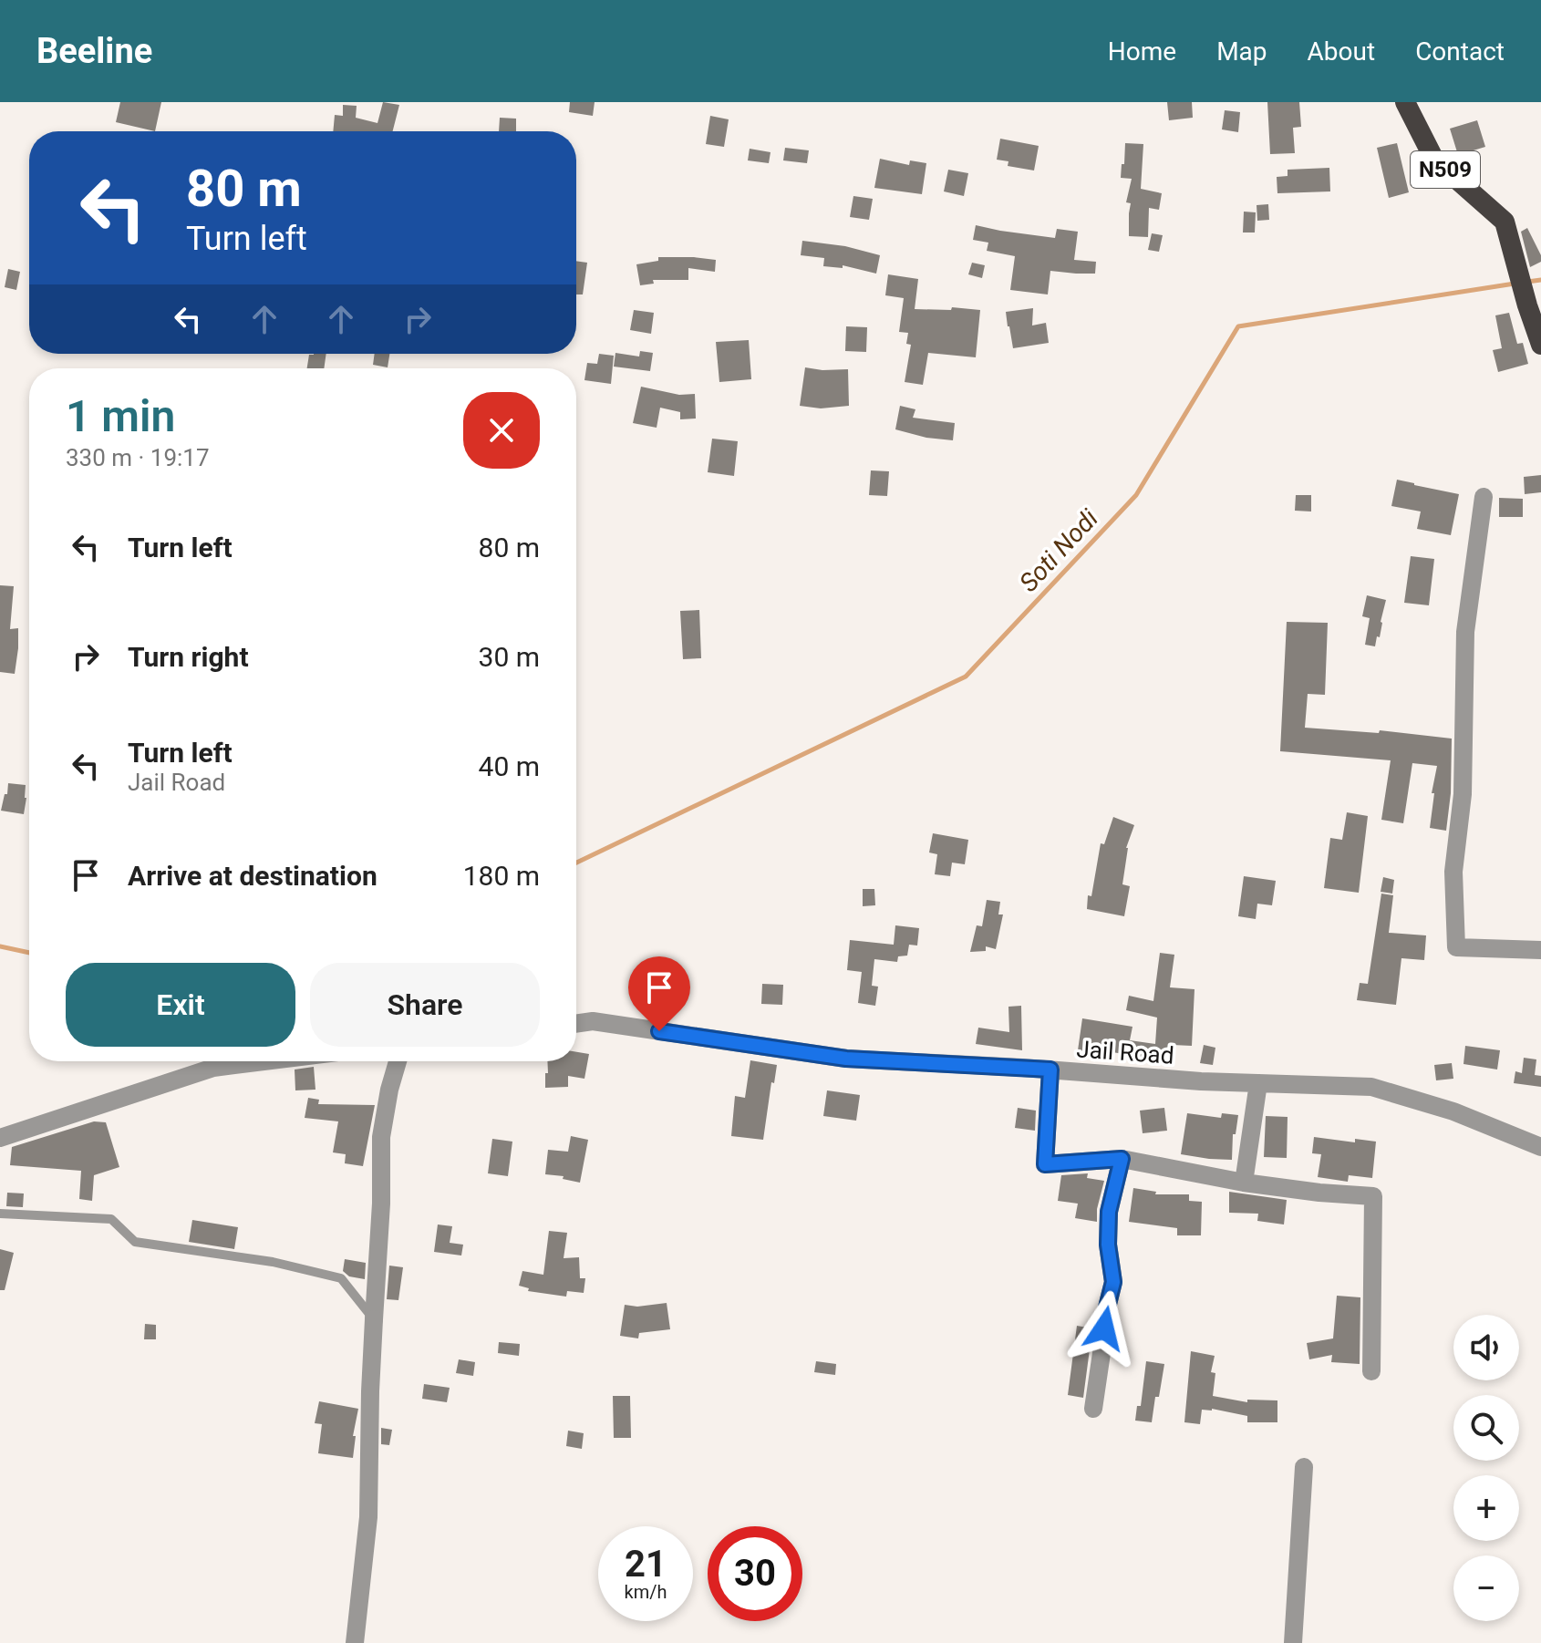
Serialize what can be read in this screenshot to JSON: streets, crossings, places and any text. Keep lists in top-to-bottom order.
{
  "streets": {
    "highway": ["N509"],
    "street": ["Jail Road"]
  },
  "water": ["Soti Nodi"],
  "page": {
    "header": "Beeline",
    "nav": [
      "Home",
      "Map",
      "About",
      "Contact"
    ],
    "turn": ["80 m", "Turn left"],
    "heading": ["1 min", "330 m · 19:17"],
    "list": [
      {
        "name": "Turn left",
        "value": "80 m"
      },
      {
        "name": "Turn right",
        "value": "30 m"
      },
      {
        "name": "Turn left",
        "note": "Jail Road",
        "value": "40 m"
      },
      {
        "name": "Arrive at destination",
        "value": "180 m"
      }
    ],
    "buttons": ["Exit", "Share"],
    "map_buttons": ["+", "−"],
    "speed": "21 km/h",
    "limit": "30"
  }
}
